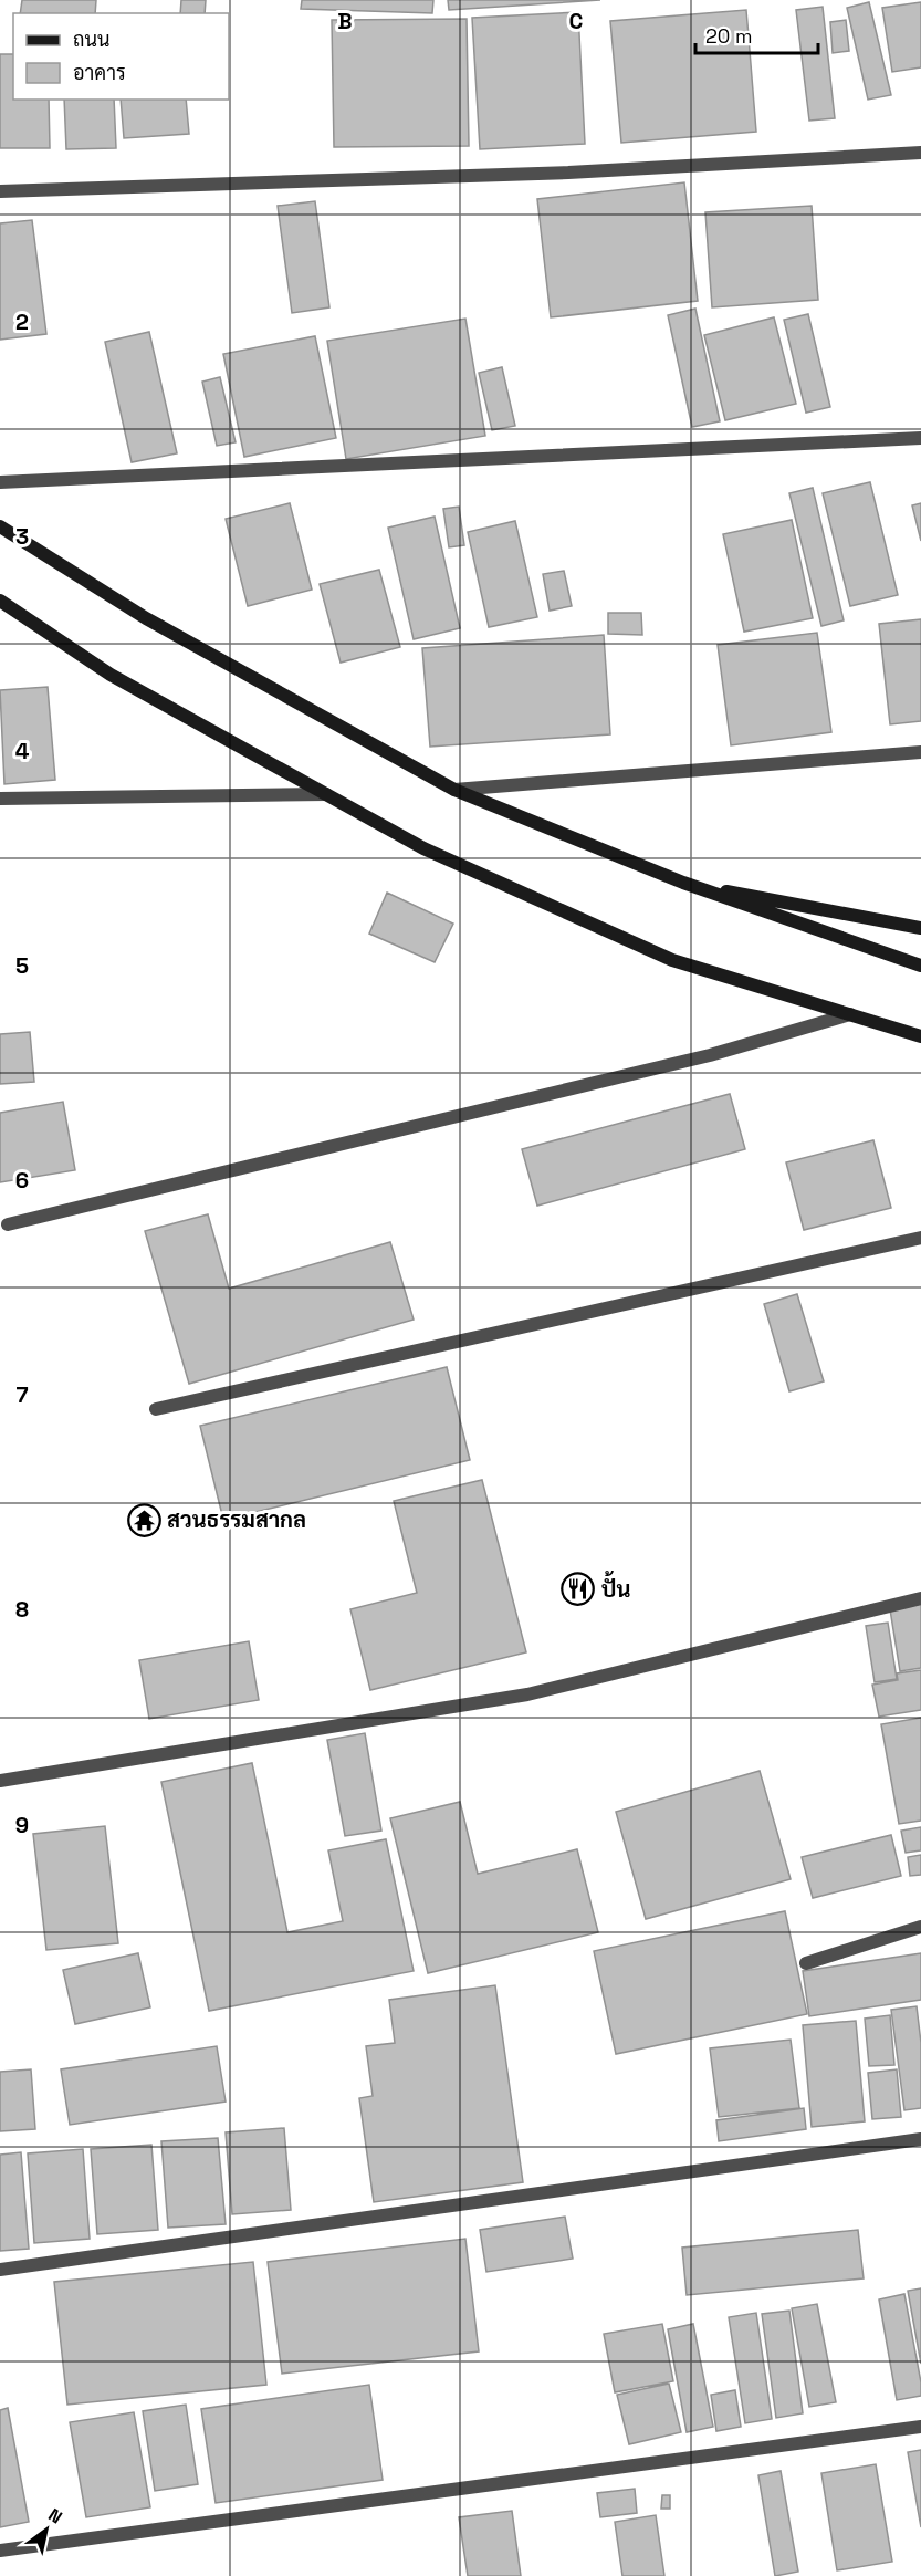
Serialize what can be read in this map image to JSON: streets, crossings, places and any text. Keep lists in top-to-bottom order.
{
  "places": {
    "temple": ["สวนธรรมสากล"],
    "restaurant": ["ปั้น"]
  },
  "legend": ["ถนน", "อาคาร"],
  "scale_bar": "20 m",
  "north": "top right",
  "grid": {
    "columns": ["B", "C"],
    "rows": [
      "2",
      "3",
      "4",
      "5",
      "6",
      "7",
      "8",
      "9"
    ]
  }
}
